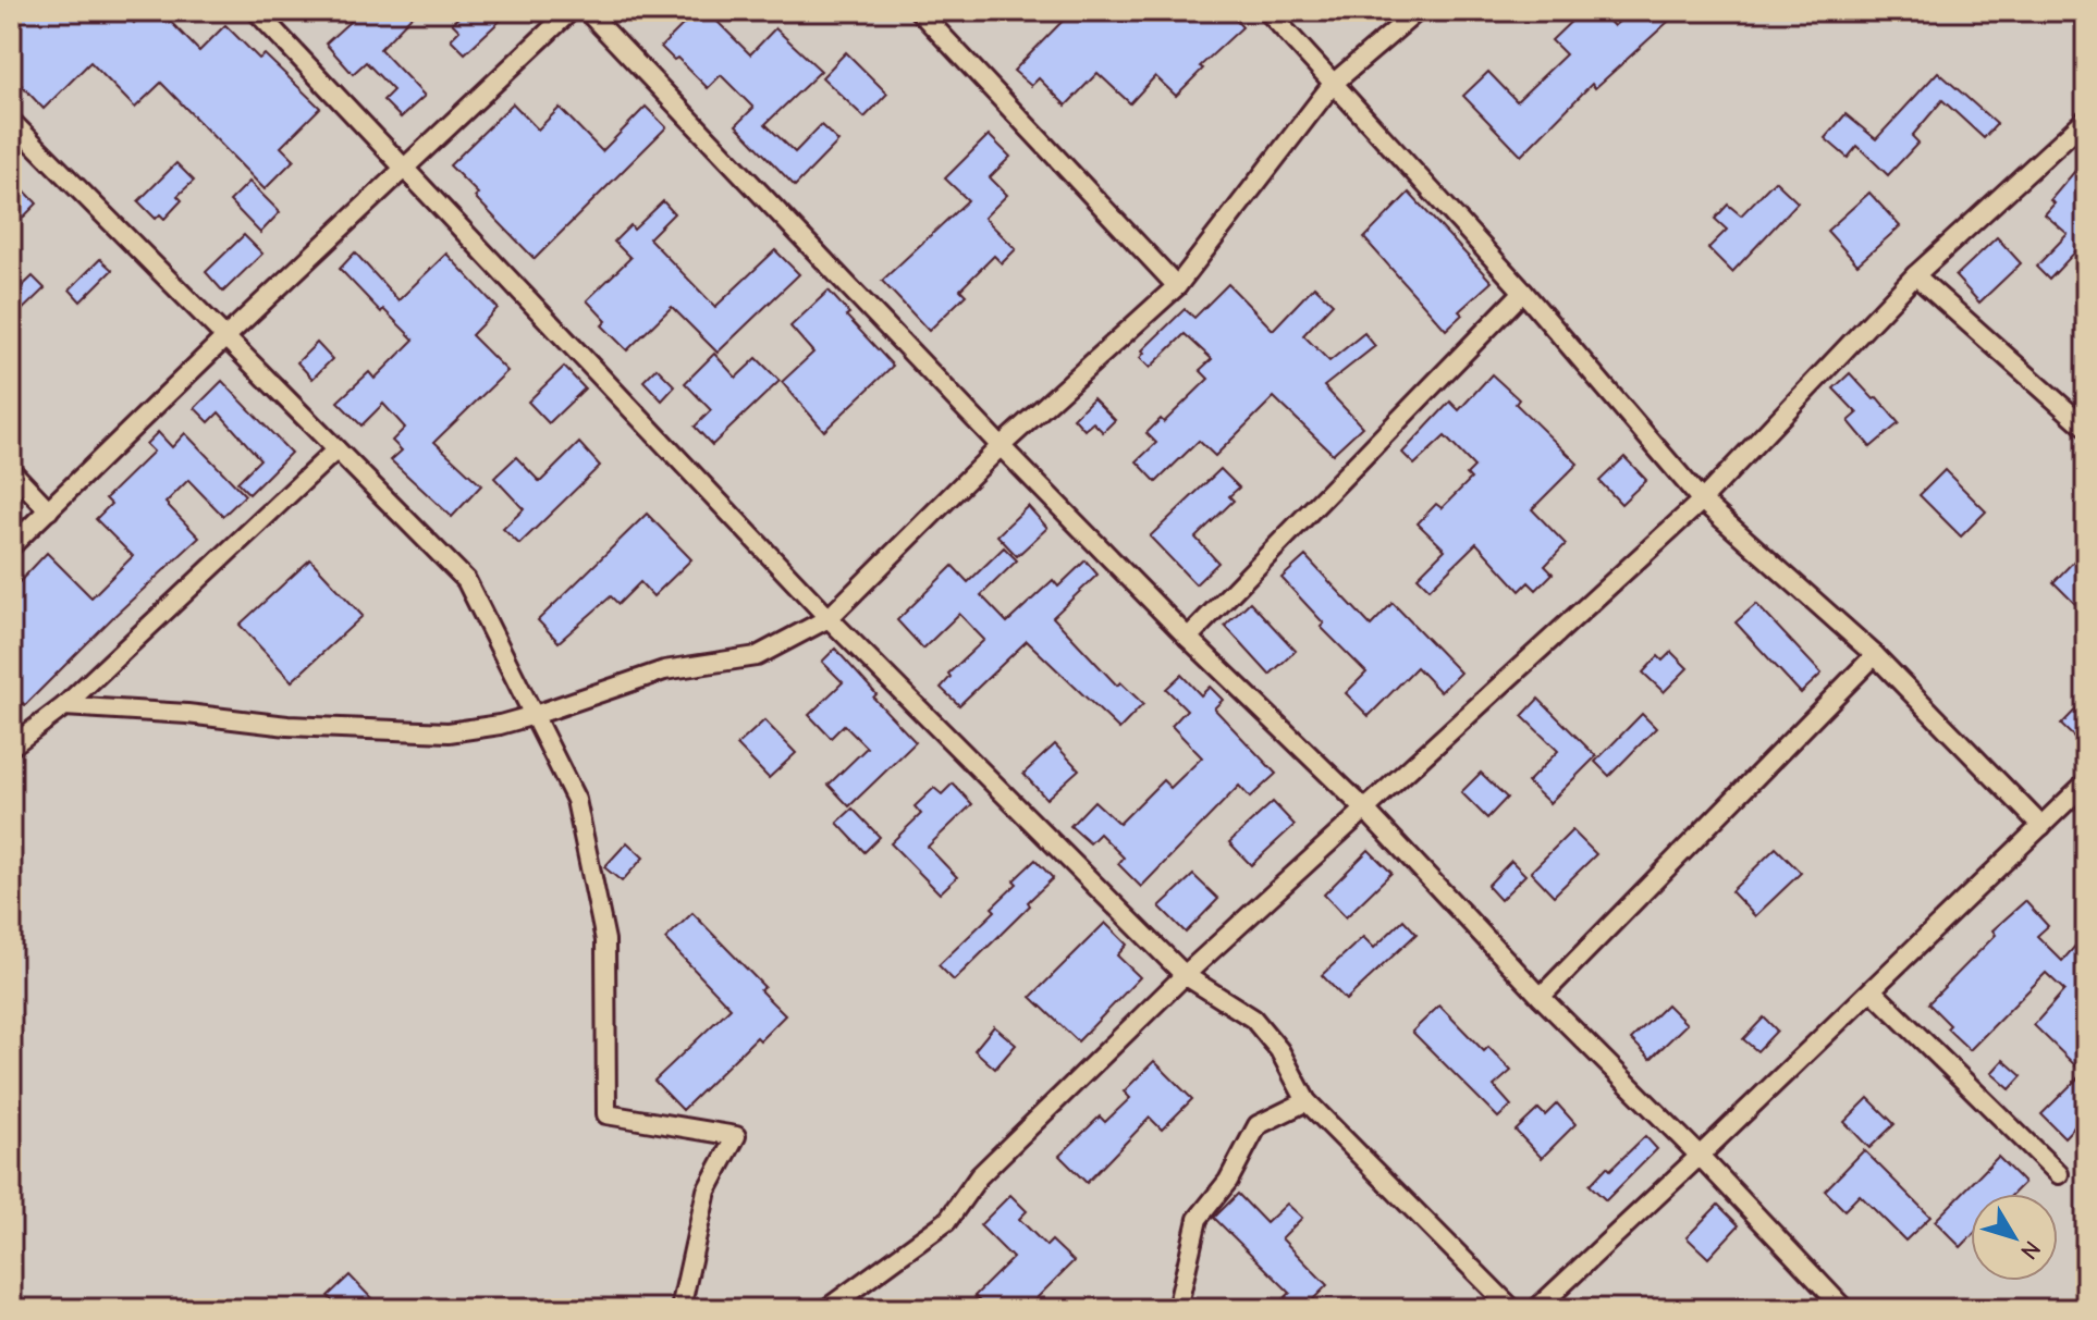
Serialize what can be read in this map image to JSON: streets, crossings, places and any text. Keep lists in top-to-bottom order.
{
  "north": "bottom right"
}
